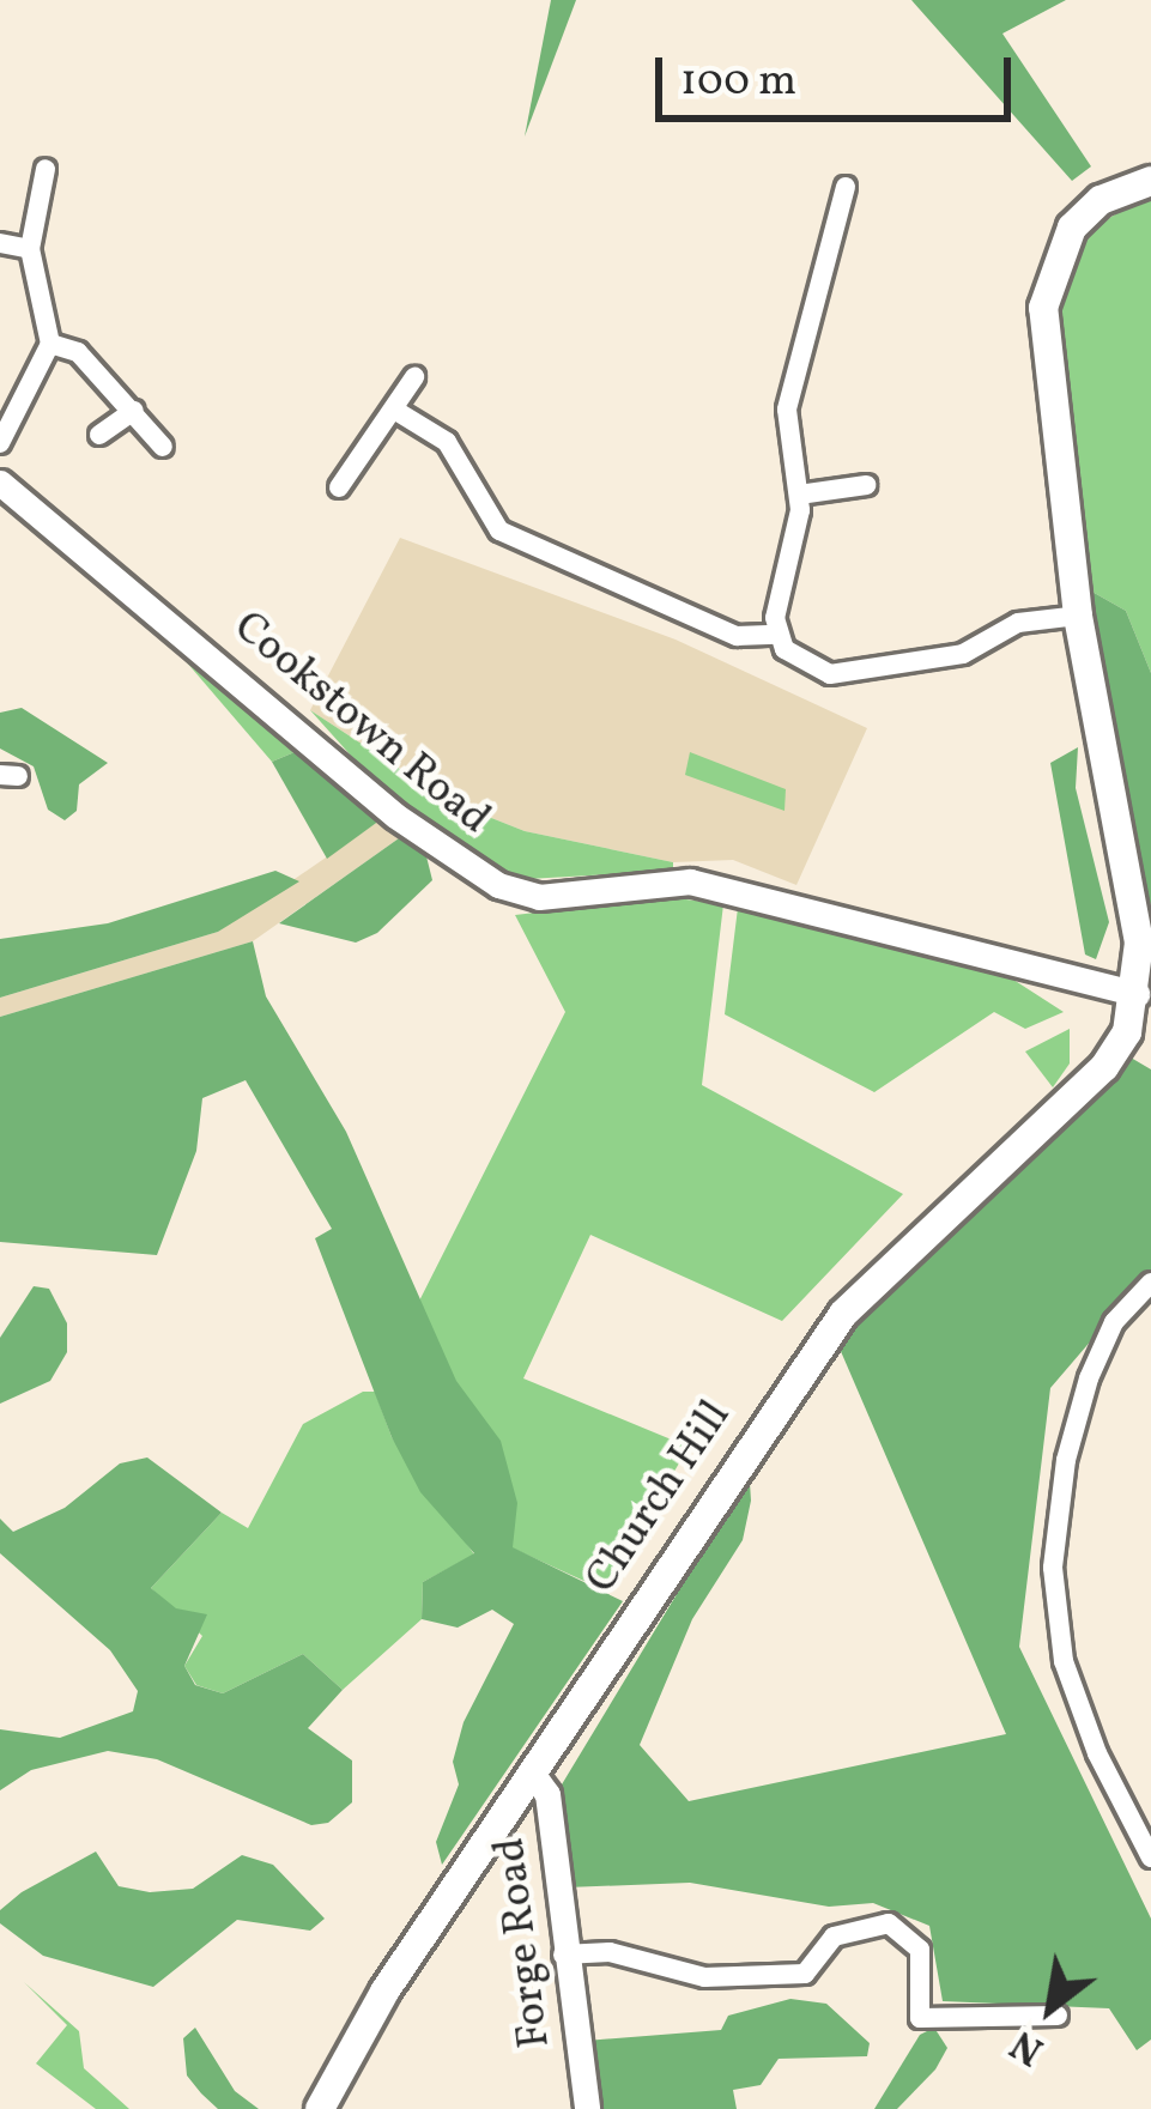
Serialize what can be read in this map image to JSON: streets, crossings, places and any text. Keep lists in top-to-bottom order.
{
  "streets": {
    "main road": ["Church Hill"],
    "street": ["Cookstown Road", "Forge Road"]
  },
  "crossings": [
    ["Cookstown Road", "Church Hill"],
    ["Church Hill", "Forge Road"]
  ],
  "scale_bar": "100 m",
  "north": "bottom left"
}
